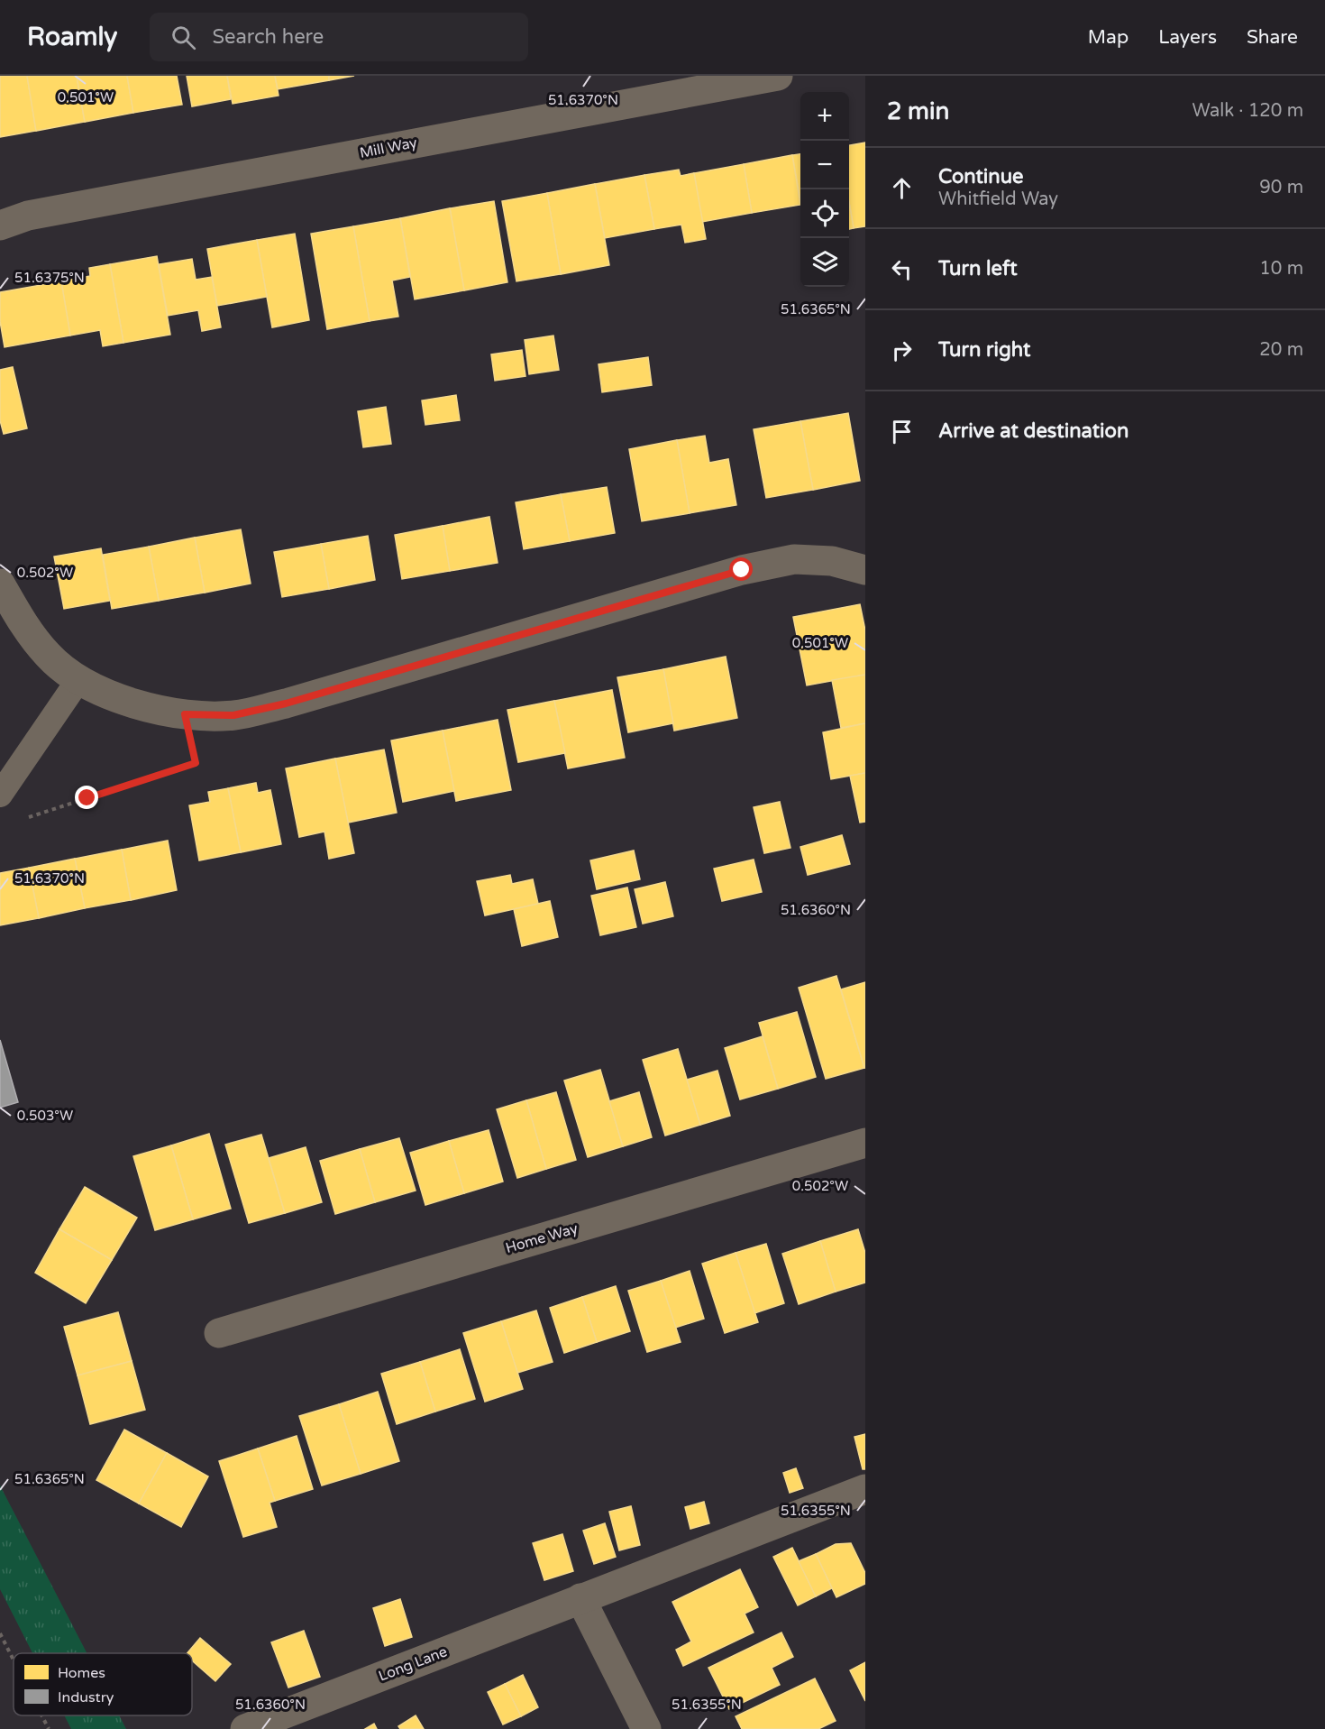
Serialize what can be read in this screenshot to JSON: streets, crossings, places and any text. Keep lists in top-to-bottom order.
{
  "streets": {
    "street": ["Mill Way", "Home Way", "Long Lane"]
  },
  "legend": ["Homes", "Industry"],
  "page": {
    "header": "Roamly",
    "search": "Search here",
    "nav": ["Map", "Layers", "Share"],
    "heading": ["2 min", "Walk · 120 m"],
    "map_buttons": ["+", "−"],
    "list": [
      ["Continue", "Whitfield Way", "90 m"],
      ["Turn left", "10 m"],
      ["Turn right", "20 m"],
      "Arrive at destination"
    ]
  },
  "coordinates": [
    "0.501°W",
    "51.6370°N",
    "51.6375°N",
    "51.6365°N",
    "0.502°W",
    "51.6360°N",
    "0.503°W",
    "51.6355°N"
  ]
}
